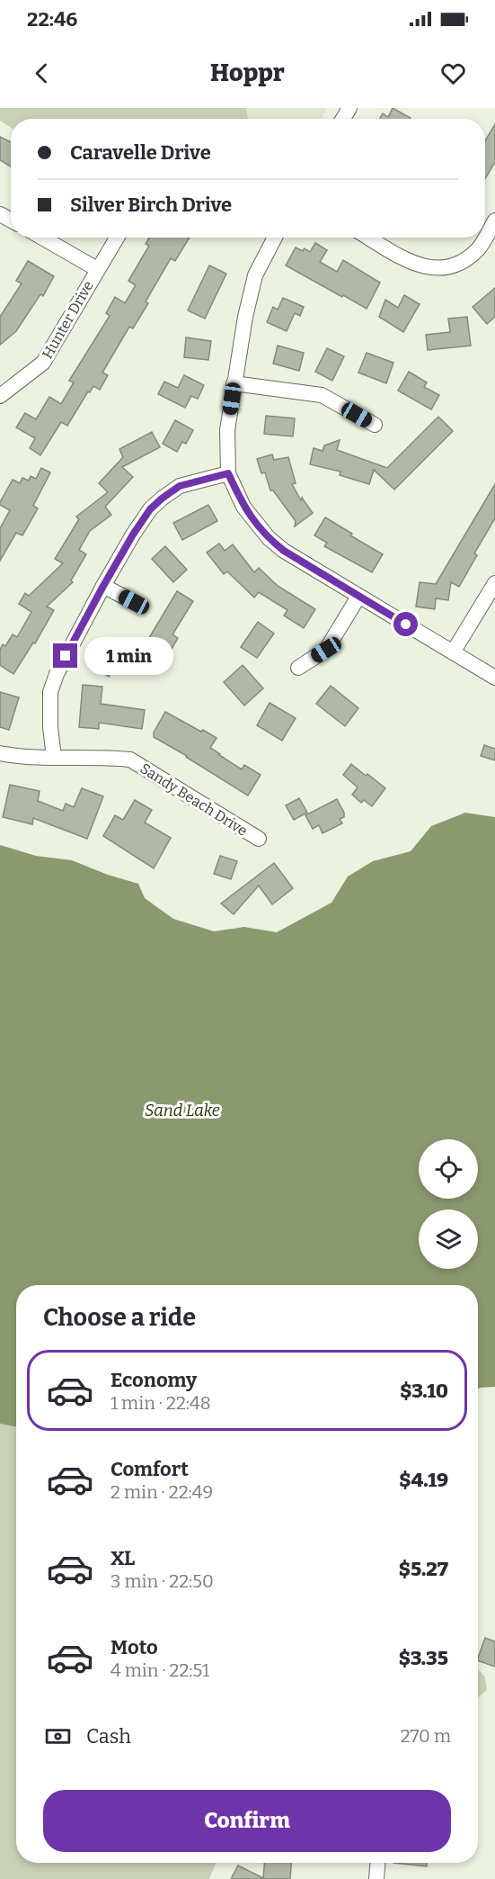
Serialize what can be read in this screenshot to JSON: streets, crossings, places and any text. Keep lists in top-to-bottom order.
{
  "streets": {
    "street": ["Hunter Drive", "Sandy Beach Drive"]
  },
  "water": ["Sand Lake"],
  "page": {
    "status": "22:46",
    "header": "Hoppr",
    "banner": ["Caravelle Drive", "Silver Birch Drive"],
    "bubble": "1 min",
    "heading": "Choose a ride",
    "list": [
      {
        "name": "Economy",
        "note": "1 min · 22:48",
        "value": "$3.10"
      },
      {
        "name": "Comfort",
        "note": "2 min · 22:49",
        "value": "$4.19"
      },
      {
        "name": "XL",
        "note": "3 min · 22:50",
        "value": "$5.27"
      },
      {
        "name": "Moto",
        "note": "4 min · 22:51",
        "value": "$3.35"
      }
    ],
    "pay": ["Cash", "270 m"],
    "buttons": "Confirm"
  }
}
